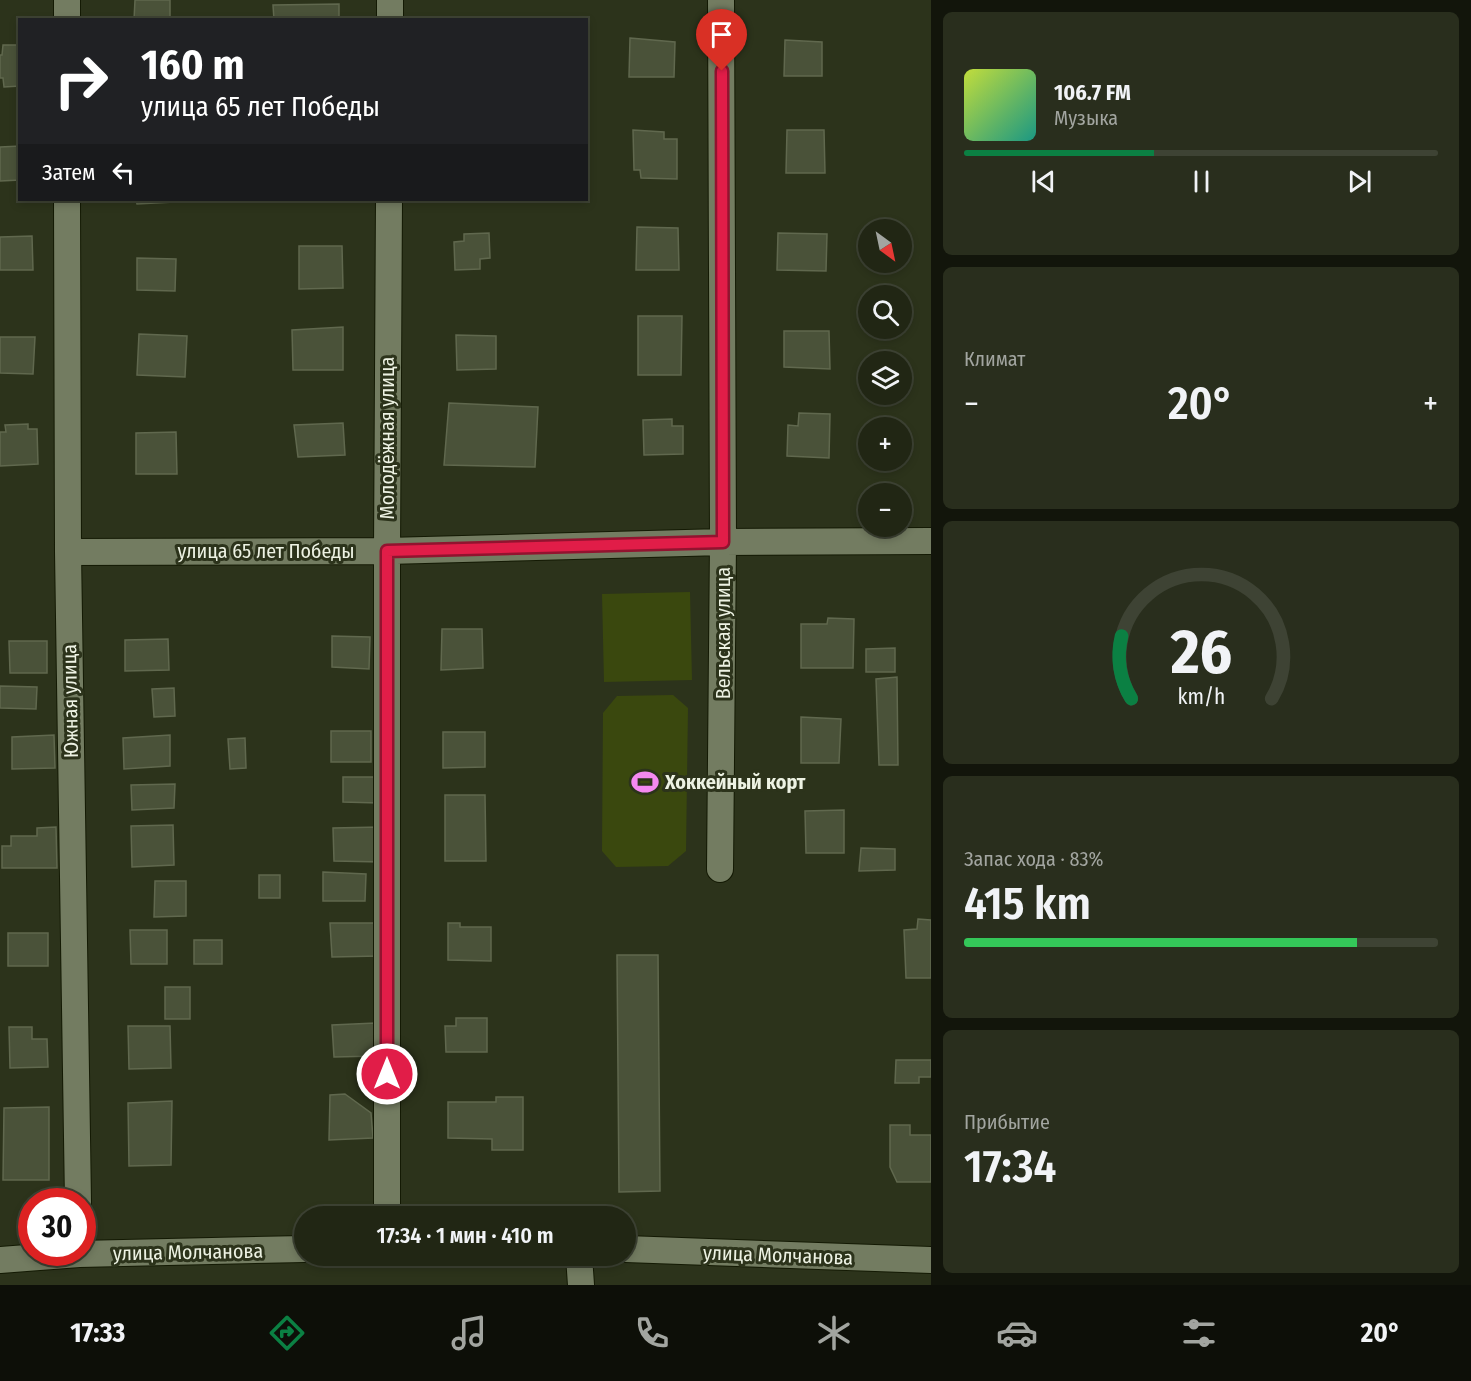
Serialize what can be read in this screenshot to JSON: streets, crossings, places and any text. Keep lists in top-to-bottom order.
{
  "streets": {
    "street": [
      "Молодёжная улица",
      "улица 65 лет Победы",
      "Вельская улица",
      "Южная улица",
      "улица Молчанова"
    ]
  },
  "crossings": [
    ["Молодёжная улица", "улица 65 лет Победы"],
    ["улица 65 лет Победы", "Вельская улица"],
    ["улица 65 лет Победы", "Южная улица"]
  ],
  "places": {
    "sports": ["Хоккейный корт"]
  },
  "north": "bottom right",
  "page": {
    "turn": ["160 m", "улица 65 лет Победы"],
    "song": ["106.7 FM", "Музыка"],
    "then": "Затем",
    "map_buttons": ["+", "−"],
    "tile": [
      "Климат",
      ["Запас хода · 83%", "415 km"],
      ["Прибытие", "17:34"]
    ],
    "heat": ["−", "20°", "+"],
    "limit": "30",
    "trip": "17:34 · 1 мин · 410 m",
    "tabs": ["17:33", "20°"],
    "gauge": ["26", "km/h"]
  }
}
